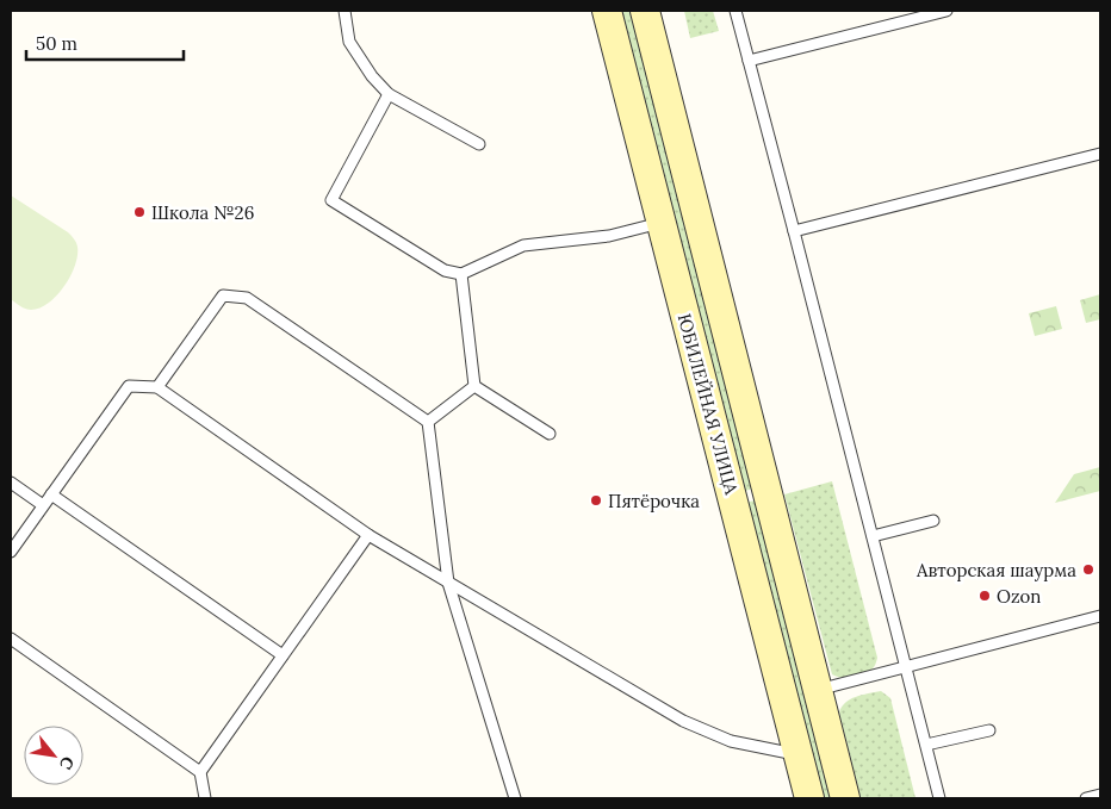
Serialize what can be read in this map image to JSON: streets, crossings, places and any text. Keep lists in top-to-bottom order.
{
  "streets": {
    "main road": ["ЮБИЛЕЙНАЯ УЛИЦА"]
  },
  "places": [
    "Школа №26",
    "Пятёрочка",
    "Авторская шаурма",
    "Ozon"
  ],
  "scale_bar": "50 m",
  "north": "bottom right"
}
